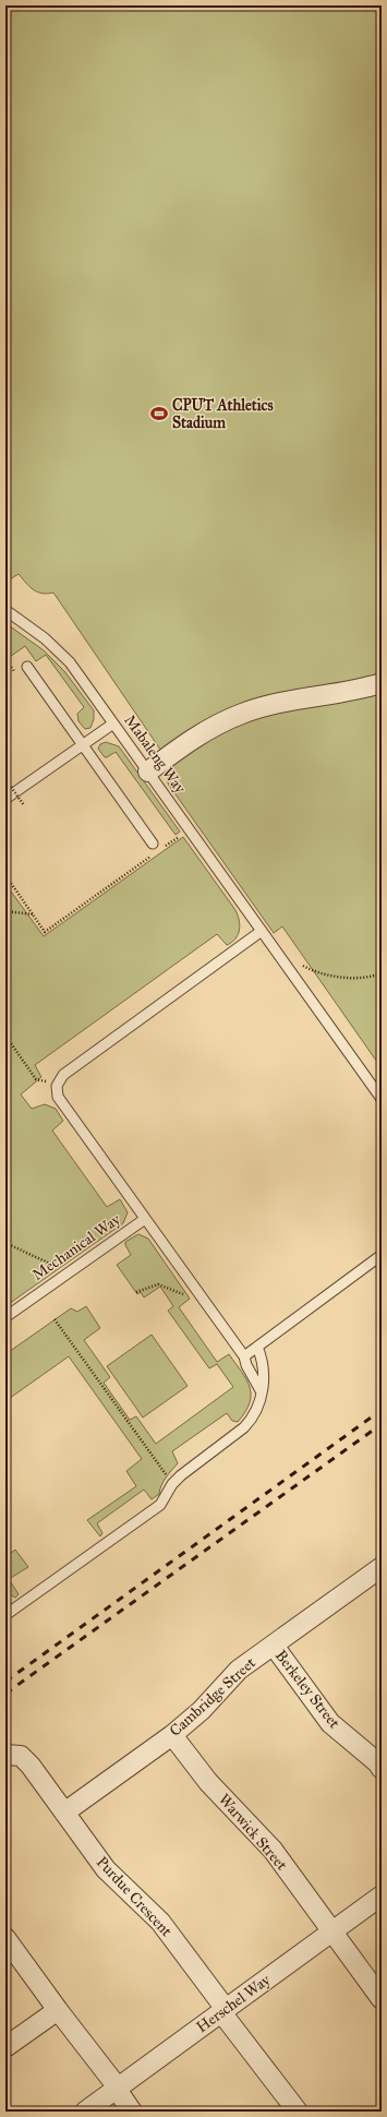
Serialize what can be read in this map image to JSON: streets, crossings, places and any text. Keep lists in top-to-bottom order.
{
  "streets": {
    "street": [
      "Berkeley Street",
      "Cambridge Street",
      "Warwick Street",
      "Purdue Crescent",
      "Herschel Way"
    ],
    "lane": ["Mabaleng Way", "Mechanical Way"]
  },
  "crossings": [
    ["Berkeley Street", "Cambridge Street"],
    ["Cambridge Street", "Warwick Street"],
    ["Cambridge Street", "Purdue Crescent"],
    ["Warwick Street", "Herschel Way"],
    ["Purdue Crescent", "Herschel Way"]
  ],
  "places": {
    "sports": ["CPUT Athletics Stadium"]
  }
}
